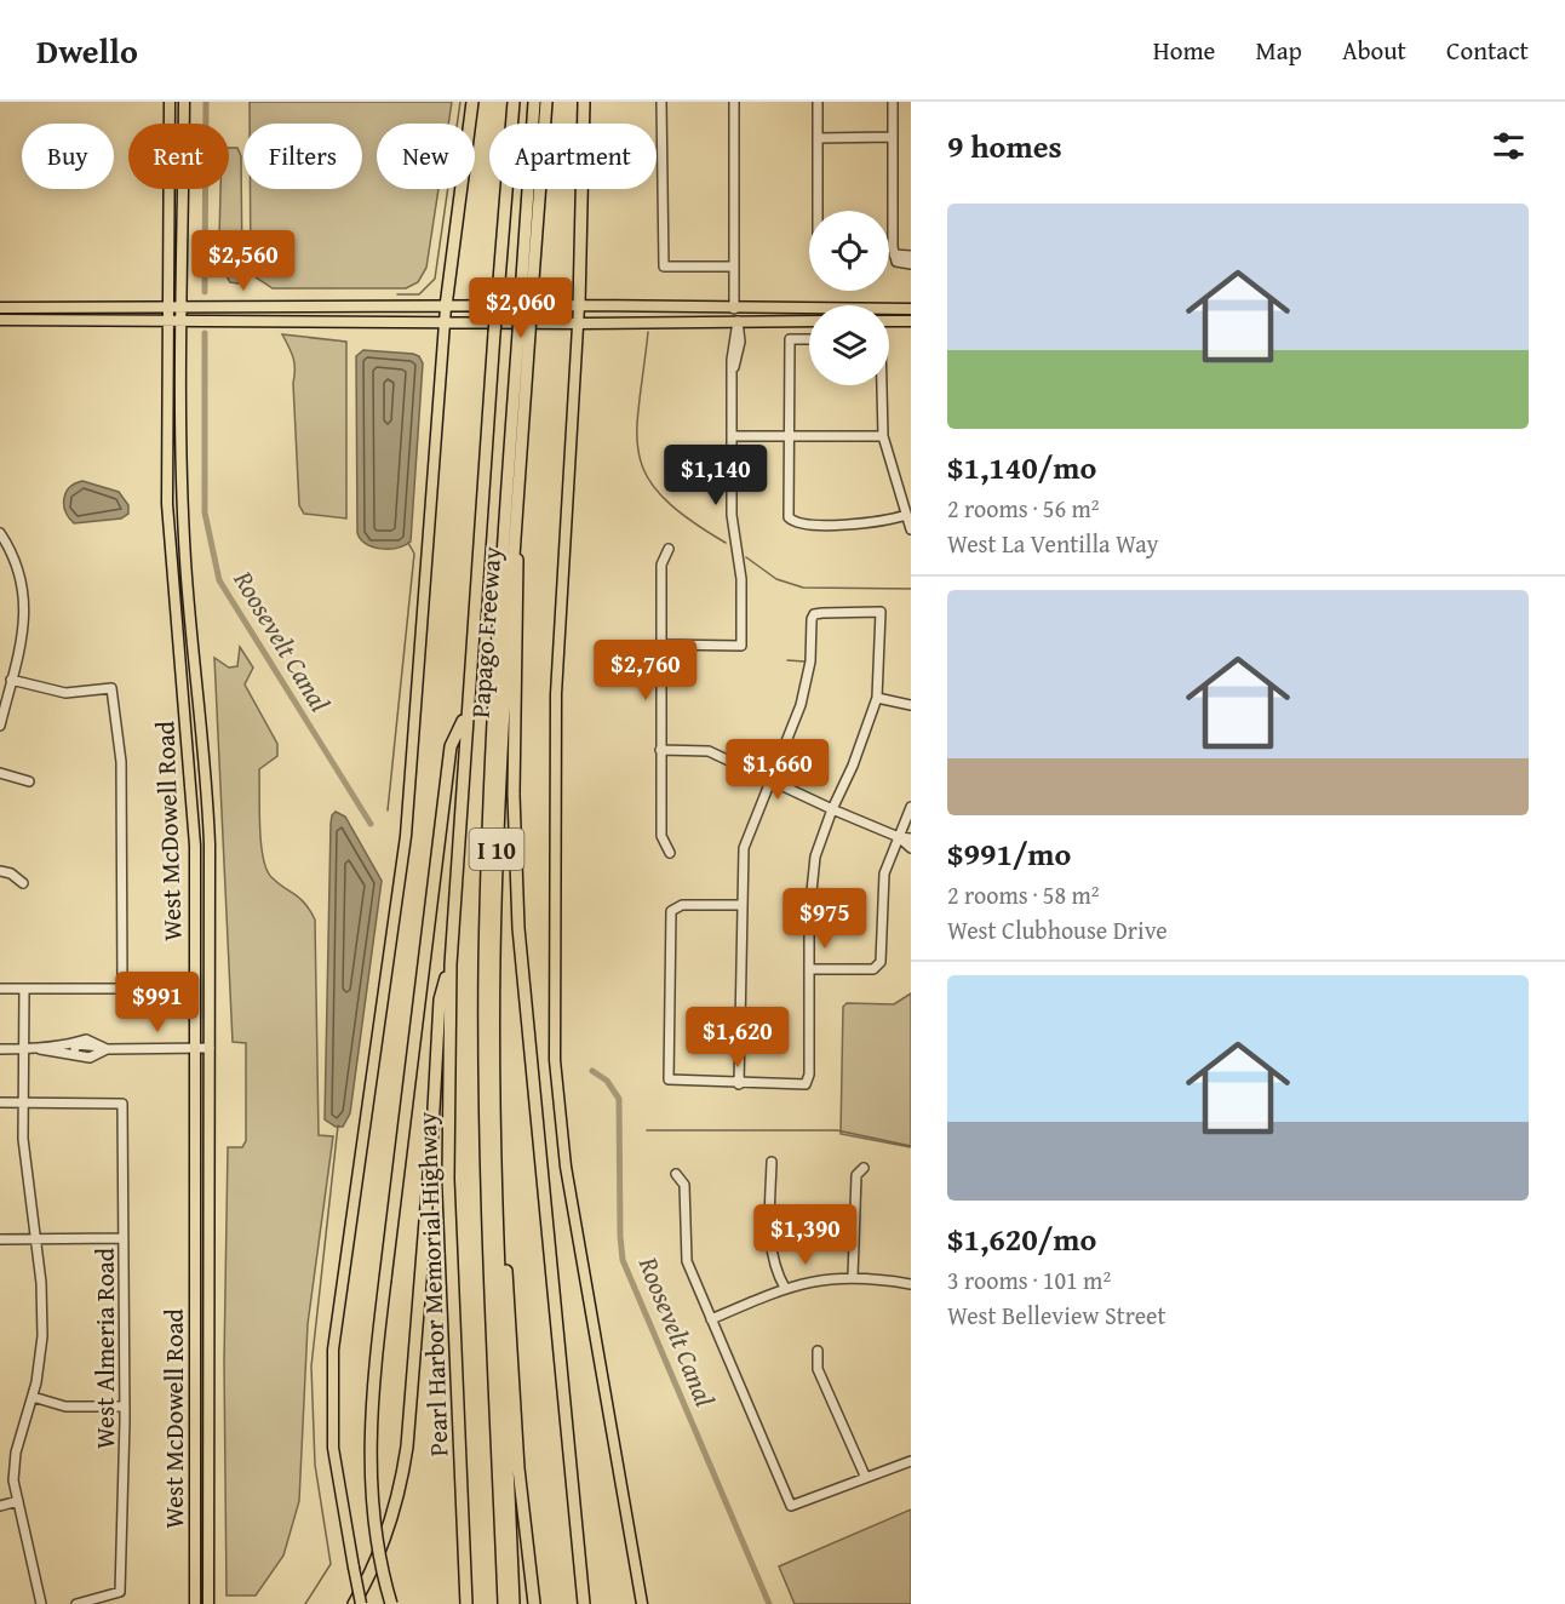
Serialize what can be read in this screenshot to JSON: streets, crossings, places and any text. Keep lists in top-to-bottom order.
{
  "streets": {
    "highway": ["Papago Freeway", "I 10", "Pearl Harbor Memorial Highway"],
    "main road": ["West McDowell Road"],
    "street": ["West Almeria Road"]
  },
  "crossings": [
    ["Papago Freeway", "I 10"],
    ["Papago Freeway", "Pearl Harbor Memorial Highway"]
  ],
  "water": ["Roosevelt Canal"],
  "page": {
    "header": "Dwello",
    "nav": [
      "Home",
      "Map",
      "About",
      "Contact"
    ],
    "heading": "9 homes",
    "chip": [
      "Buy",
      "Rent",
      "Filters",
      "New",
      "Apartment"
    ],
    "list": [
      {
        "name": "$1,140/mo",
        "note": "2 rooms · 56 m² · West La Ventilla Way"
      },
      {
        "name": "$991/mo",
        "note": "2 rooms · 58 m² · West Clubhouse Drive"
      },
      {
        "name": "$1,620/mo",
        "note": "3 rooms · 101 m² · West Belleview Street"
      }
    ],
    "price": [
      "$2,560",
      "$2,060",
      "$1,140",
      "$2,760",
      "$1,660",
      "$975",
      "$991",
      "$1,620",
      "$1,390"
    ]
  }
}
